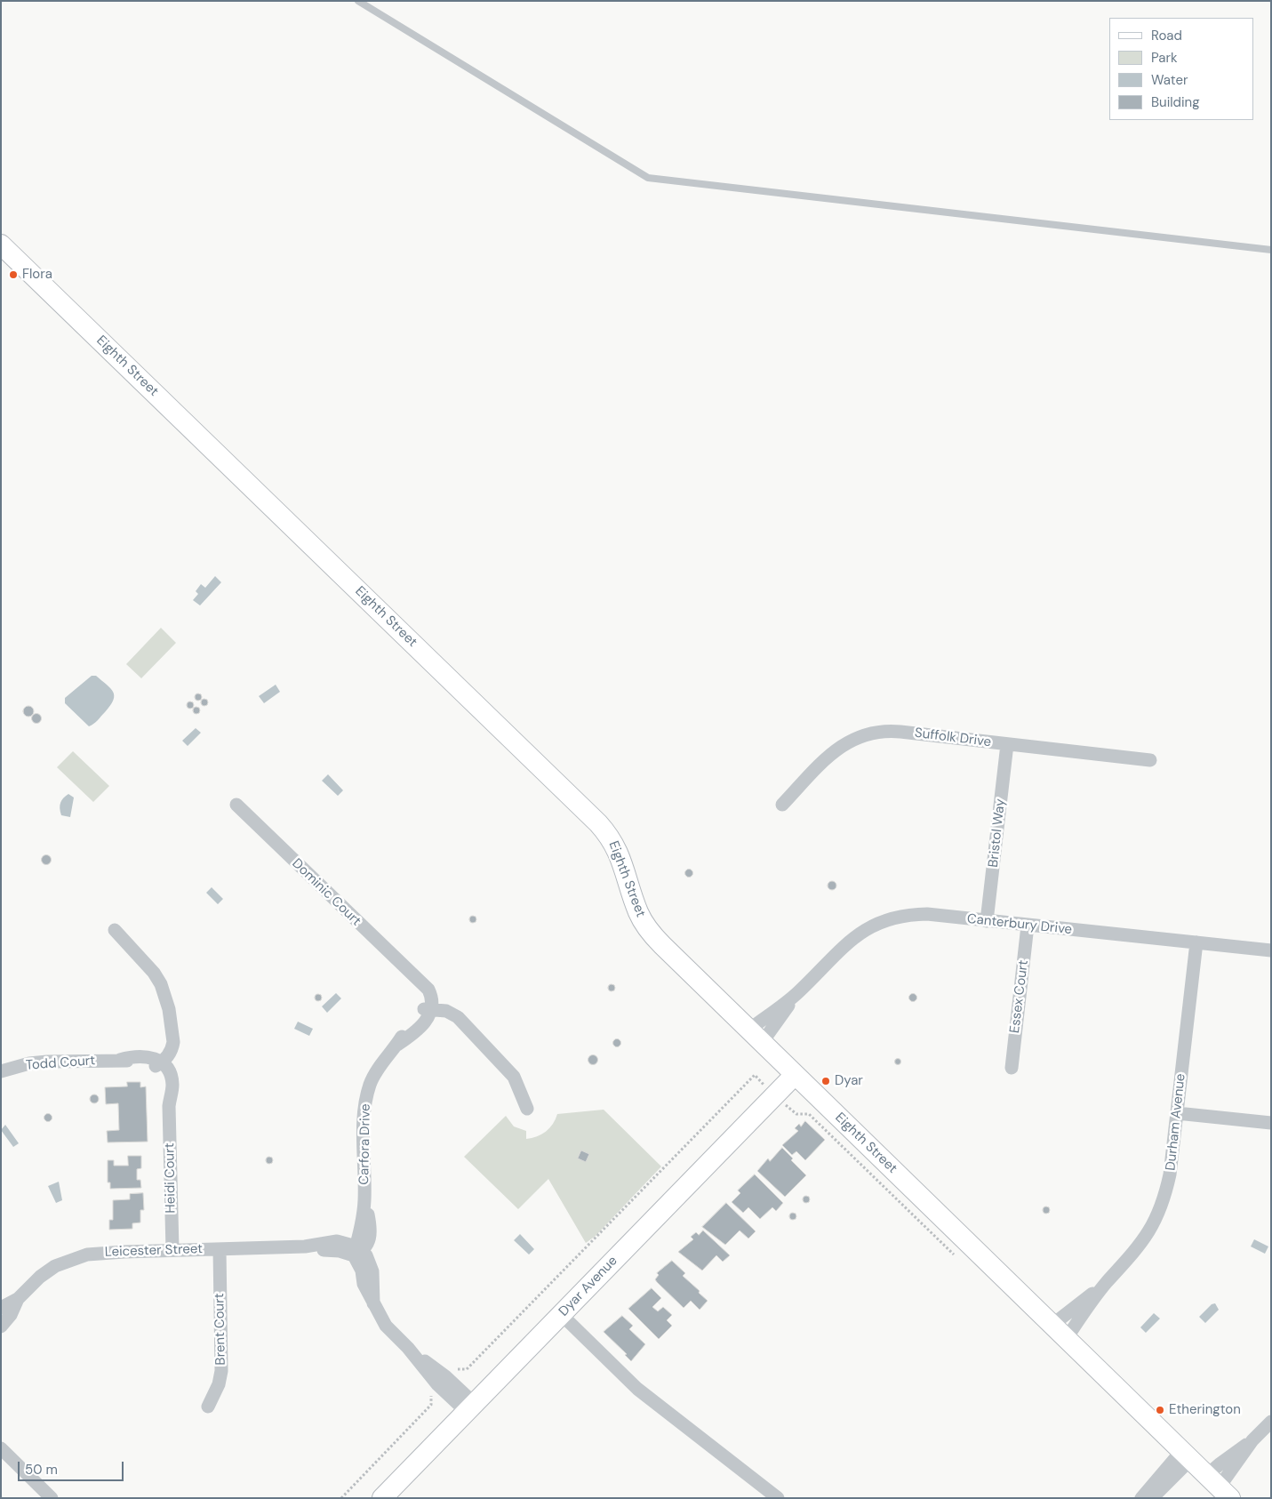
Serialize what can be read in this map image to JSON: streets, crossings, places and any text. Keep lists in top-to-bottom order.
{
  "streets": {
    "street": [
      "Eighth Street",
      "Suffolk Drive",
      "Bristol Way",
      "Dominic Court",
      "Canterbury Drive",
      "Essex Court",
      "Todd Court",
      "Durham Avenue",
      "Carfora Drive",
      "Heidi Court",
      "Leicester Street",
      "Dyar Avenue",
      "Brent Court"
    ]
  },
  "crossings": [
    ["Eighth Street", "Canterbury Drive"],
    ["Eighth Street", "Durham Avenue"],
    ["Eighth Street", "Dyar Avenue"],
    ["Suffolk Drive", "Bristol Way"],
    ["Bristol Way", "Canterbury Drive"],
    ["Dominic Court", "Carfora Drive"],
    ["Canterbury Drive", "Essex Court"],
    ["Canterbury Drive", "Durham Avenue"],
    ["Todd Court", "Heidi Court"],
    ["Carfora Drive", "Leicester Street"],
    ["Heidi Court", "Leicester Street"],
    ["Leicester Street", "Brent Court"]
  ],
  "places": ["Flora", "Dyar", "Etherington"],
  "legend": [
    "Road",
    "Park",
    "Water",
    "Building"
  ],
  "scale_bar": "50 m"
}
